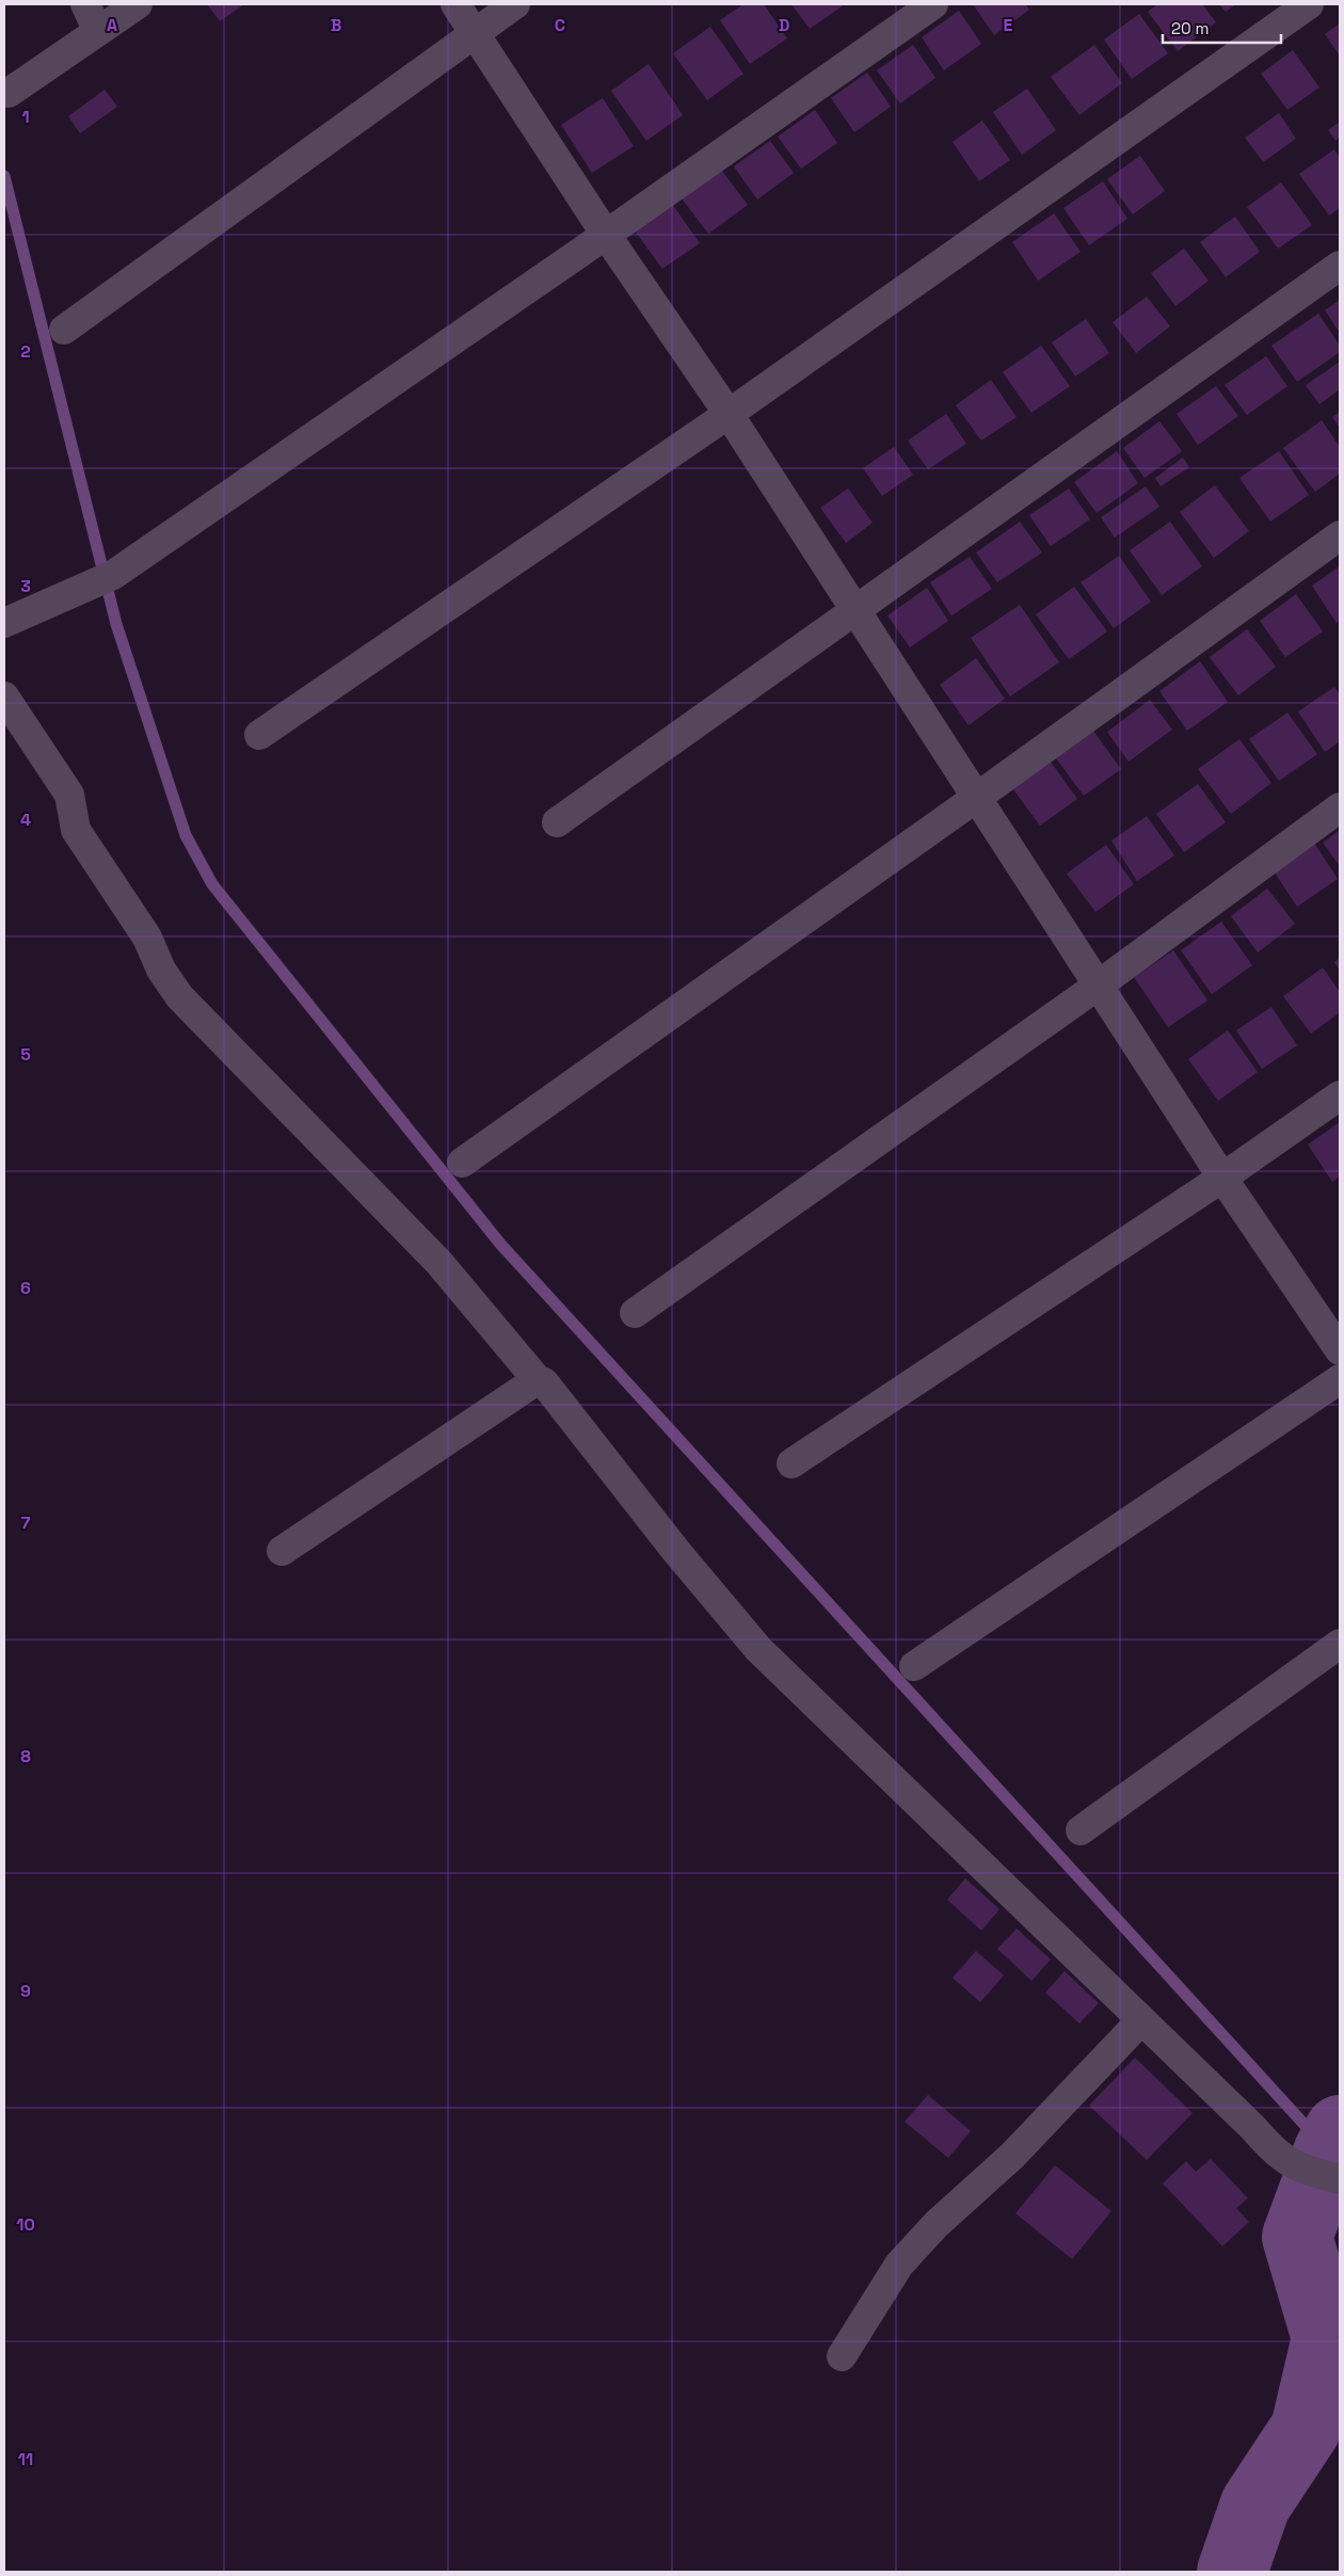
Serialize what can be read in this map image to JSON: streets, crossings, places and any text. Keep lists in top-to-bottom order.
{
  "scale_bar": "20 m",
  "grid": {
    "columns": [
      "A",
      "B",
      "C",
      "D",
      "E"
    ],
    "rows": [
      "1",
      "2",
      "3",
      "4",
      "5",
      "6",
      "7",
      "8",
      "9",
      "10",
      "11"
    ]
  }
}
